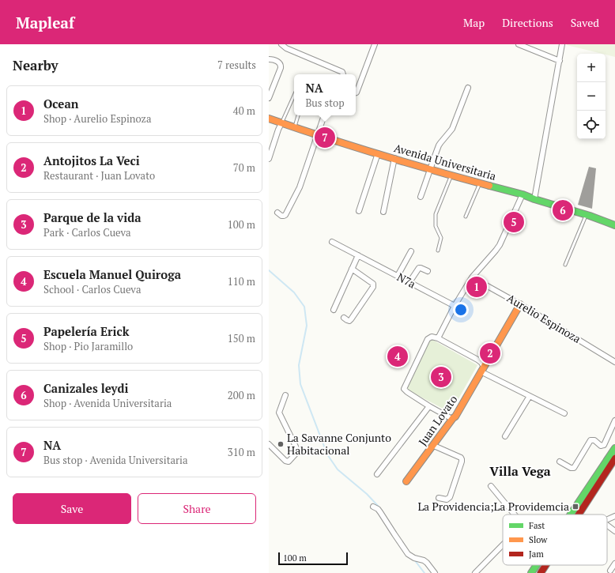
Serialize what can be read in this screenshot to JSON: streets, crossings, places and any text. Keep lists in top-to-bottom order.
{
  "streets": {
    "street": [
      "Avenida Universitaria",
      "N7a",
      "Aurelio Espinoza",
      "Juan Lovato"
    ]
  },
  "crossings": [
    ["Aurelio Espinoza", "Juan Lovato"]
  ],
  "districts": ["Villa Vega"],
  "places": {
    "other": ["La Savanne Conjunto Habitacional"],
    "transit": ["La Providencia;La Providemcia"]
  },
  "legend": ["Fast", "Slow", "Jam"],
  "scale_bar": "100 m",
  "page": {
    "header": "Mapleaf",
    "nav": ["Map", "Directions", "Saved"],
    "heading": ["Nearby", "7 results"],
    "map_buttons": ["+", "−"],
    "popup": ["NA", "Bus stop"],
    "list": [
      {
        "mark": "1",
        "name": "Ocean",
        "note": "Shop · Aurelio Espinoza",
        "value": "40 m"
      },
      {
        "mark": "2",
        "name": "Antojitos La Veci",
        "note": "Restaurant · Juan Lovato",
        "value": "70 m"
      },
      {
        "mark": "3",
        "name": "Parque de la vida",
        "note": "Park · Carlos Cueva",
        "value": "100 m"
      },
      {
        "mark": "4",
        "name": "Escuela Manuel Quiroga",
        "note": "School · Carlos Cueva",
        "value": "110 m"
      },
      {
        "mark": "5",
        "name": "Papelería Erick",
        "note": "Shop · Pio Jaramillo",
        "value": "150 m"
      },
      {
        "mark": "6",
        "name": "Canizales leydi",
        "note": "Shop · Avenida Universitaria",
        "value": "200 m"
      },
      {
        "mark": "7",
        "name": "NA",
        "note": "Bus stop · Avenida Universitaria",
        "value": "310 m"
      }
    ],
    "pins": [
      "7",
      "6",
      "5",
      "1",
      "2",
      "4",
      "3"
    ],
    "buttons": ["Save", "Share"],
    "scale": "100 m"
  }
}
